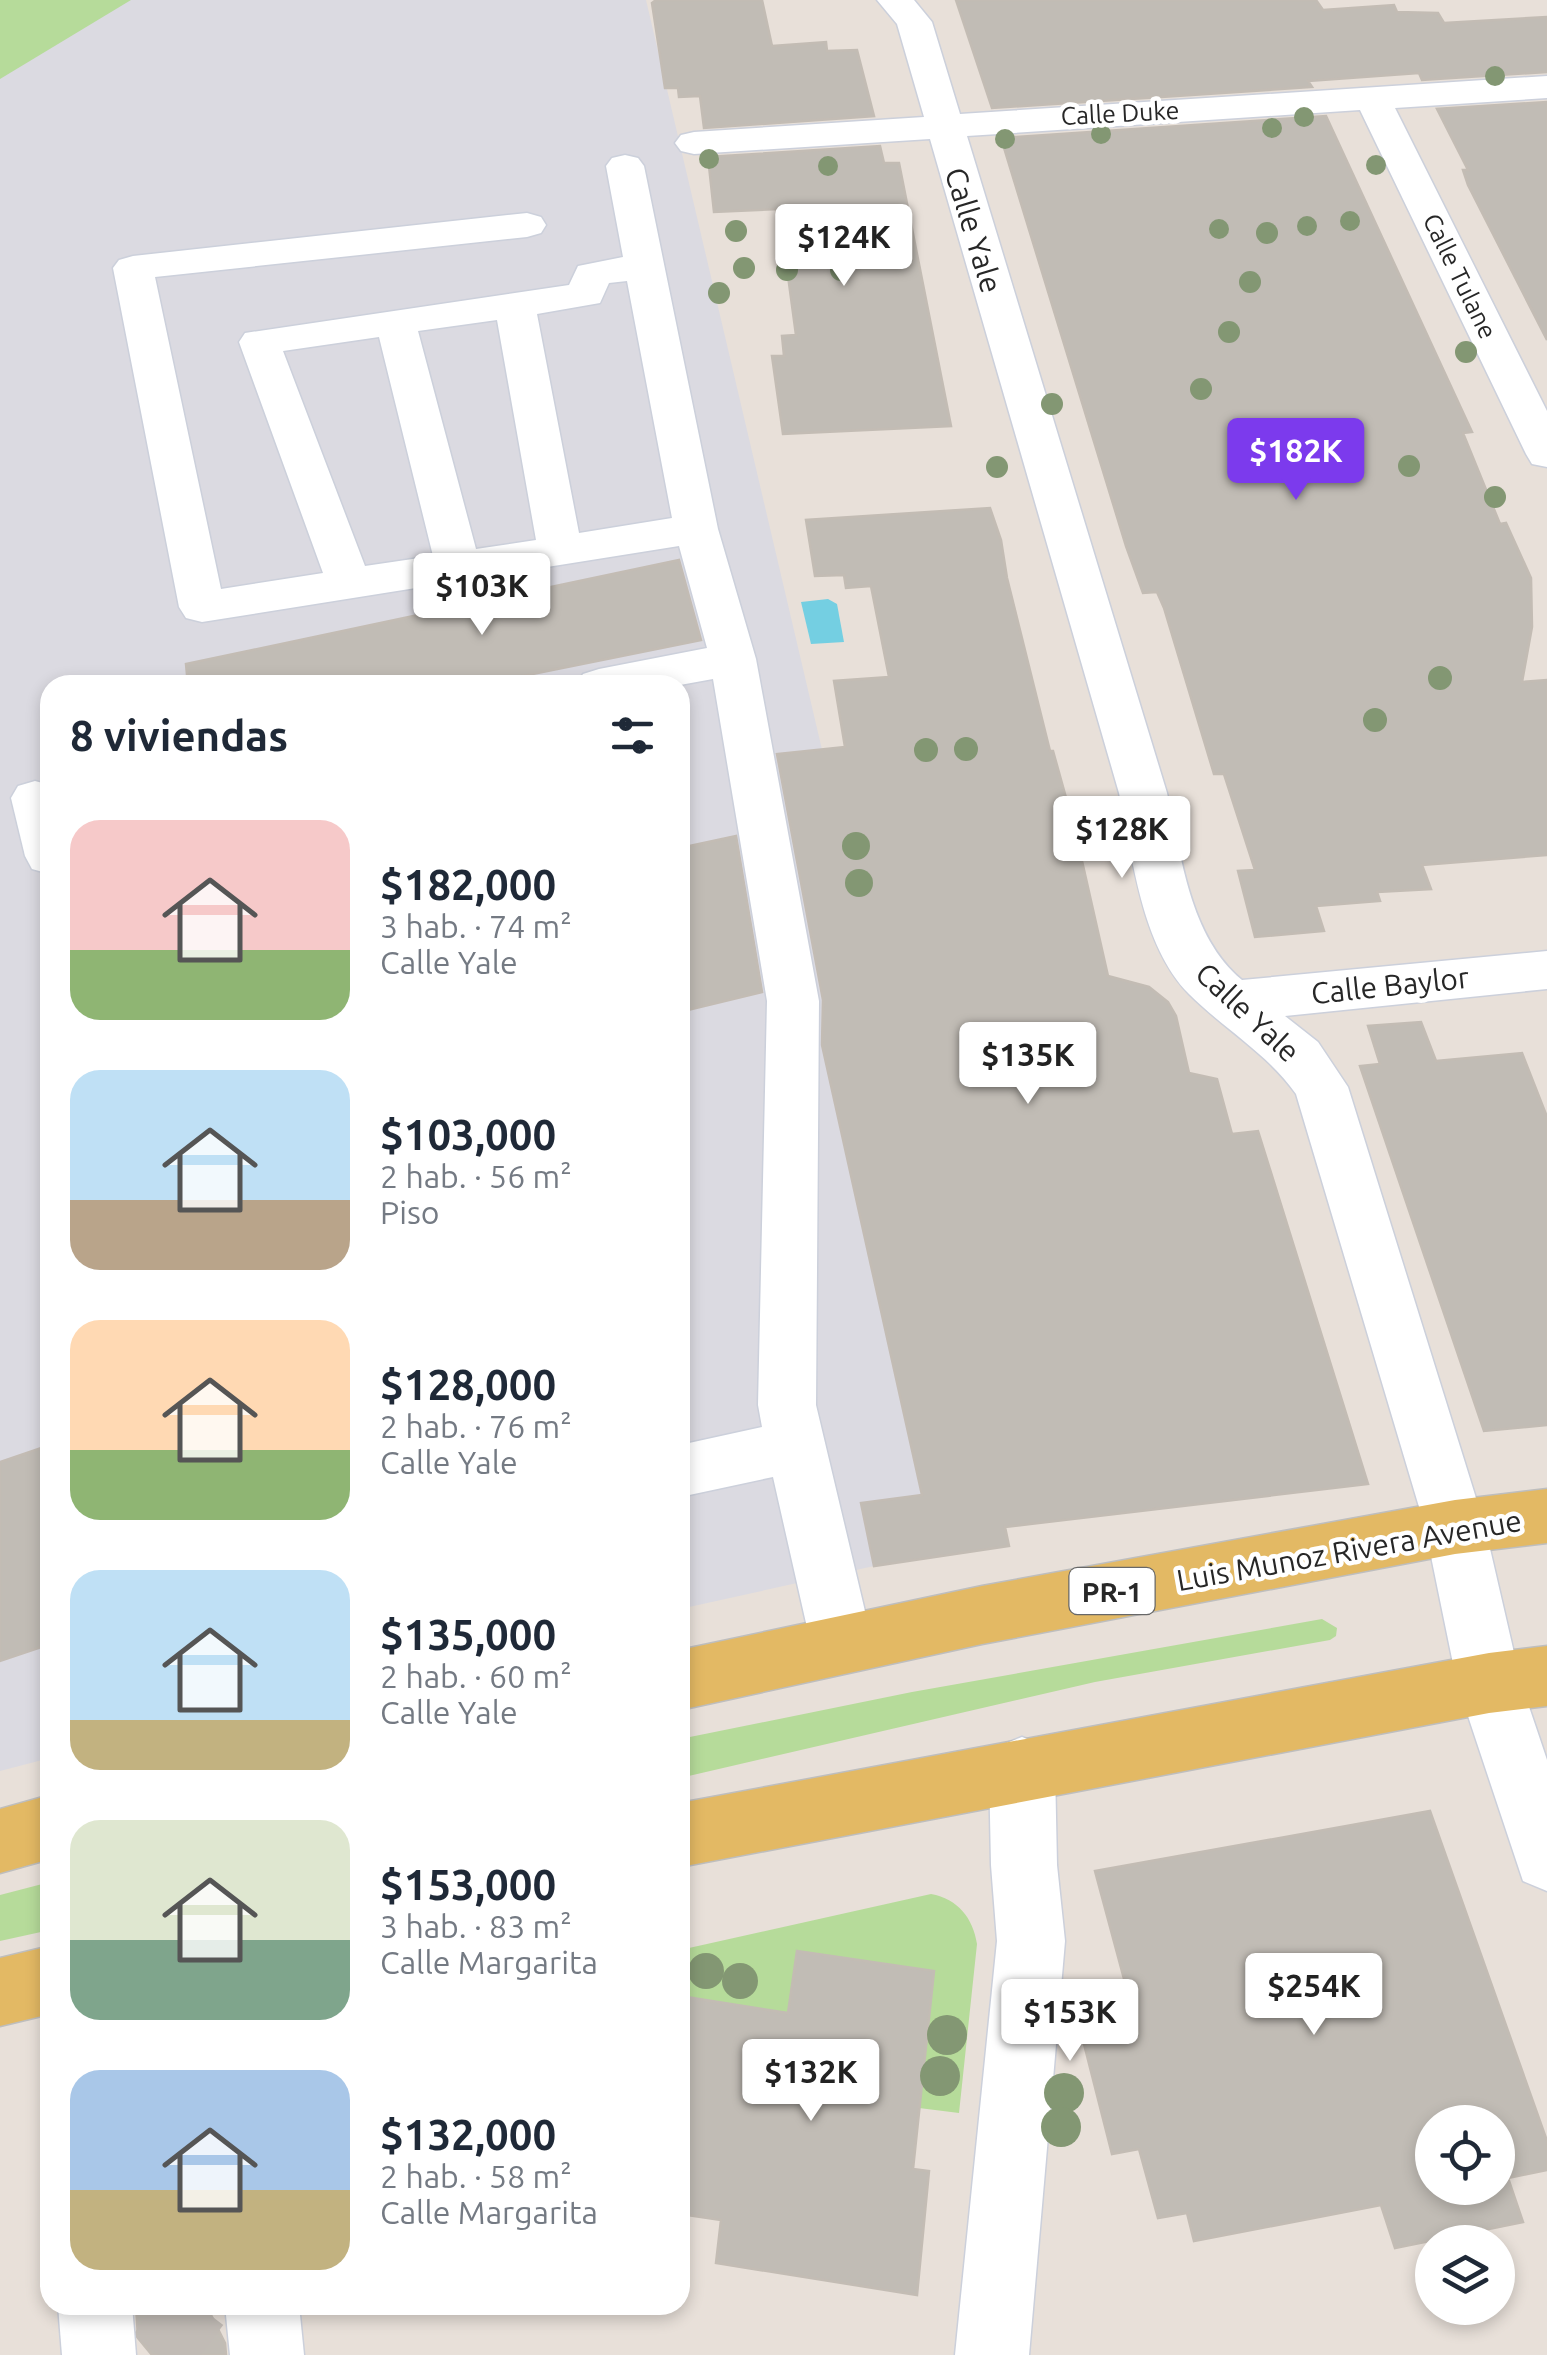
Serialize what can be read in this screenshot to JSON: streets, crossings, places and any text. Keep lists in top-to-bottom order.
{
  "streets": {
    "main road": ["Luis Munoz Rivera Avenue", "PR-1"],
    "street": [
      "Calle Duke",
      "Calle Yale",
      "Calle Tulane",
      "Calle Baylor"
    ]
  },
  "crossings": [
    ["Calle Duke", "Calle Yale"],
    ["Calle Duke", "Calle Tulane"],
    ["Calle Yale", "Calle Baylor"],
    ["Calle Yale", "Luis Munoz Rivera Avenue"]
  ],
  "page": {
    "price": [
      "$124K",
      "$182K",
      "$103K",
      "$128K",
      "$135K",
      "$254K",
      "$153K",
      "$132K"
    ],
    "heading": "8 viviendas",
    "list": [
      {
        "name": "$182,000",
        "note": "3 hab. · 74 m² · Calle Yale"
      },
      {
        "name": "$103,000",
        "note": "2 hab. · 56 m² · Piso"
      },
      {
        "name": "$128,000",
        "note": "2 hab. · 76 m² · Calle Yale"
      },
      {
        "name": "$135,000",
        "note": "2 hab. · 60 m² · Calle Yale"
      },
      {
        "name": "$153,000",
        "note": "3 hab. · 83 m² · Calle Margarita"
      },
      {
        "name": "$132,000",
        "note": "2 hab. · 58 m² · Calle Margarita"
      }
    ]
  }
}
